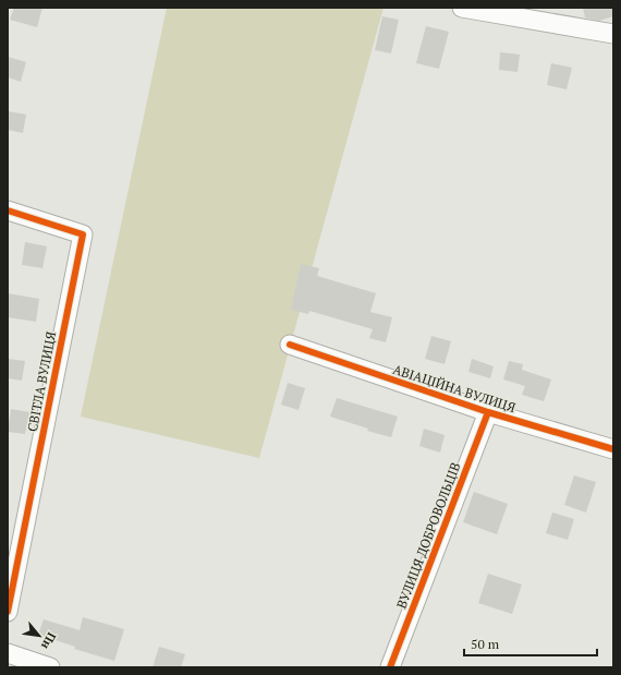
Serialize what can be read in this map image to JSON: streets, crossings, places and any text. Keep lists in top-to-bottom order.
{
  "streets": {
    "street": ["СВІТЛА ВУЛИЦЯ", "АВІАЦІЙНА ВУЛИЦЯ", "ВУЛИЦЯ ДОБРОВОЛЬЦІВ"]
  },
  "crossings": [
    ["АВІАЦІЙНА ВУЛИЦЯ", "ВУЛИЦЯ ДОБРОВОЛЬЦІВ"]
  ],
  "scale_bar": "50 m",
  "north": "bottom right"
}
